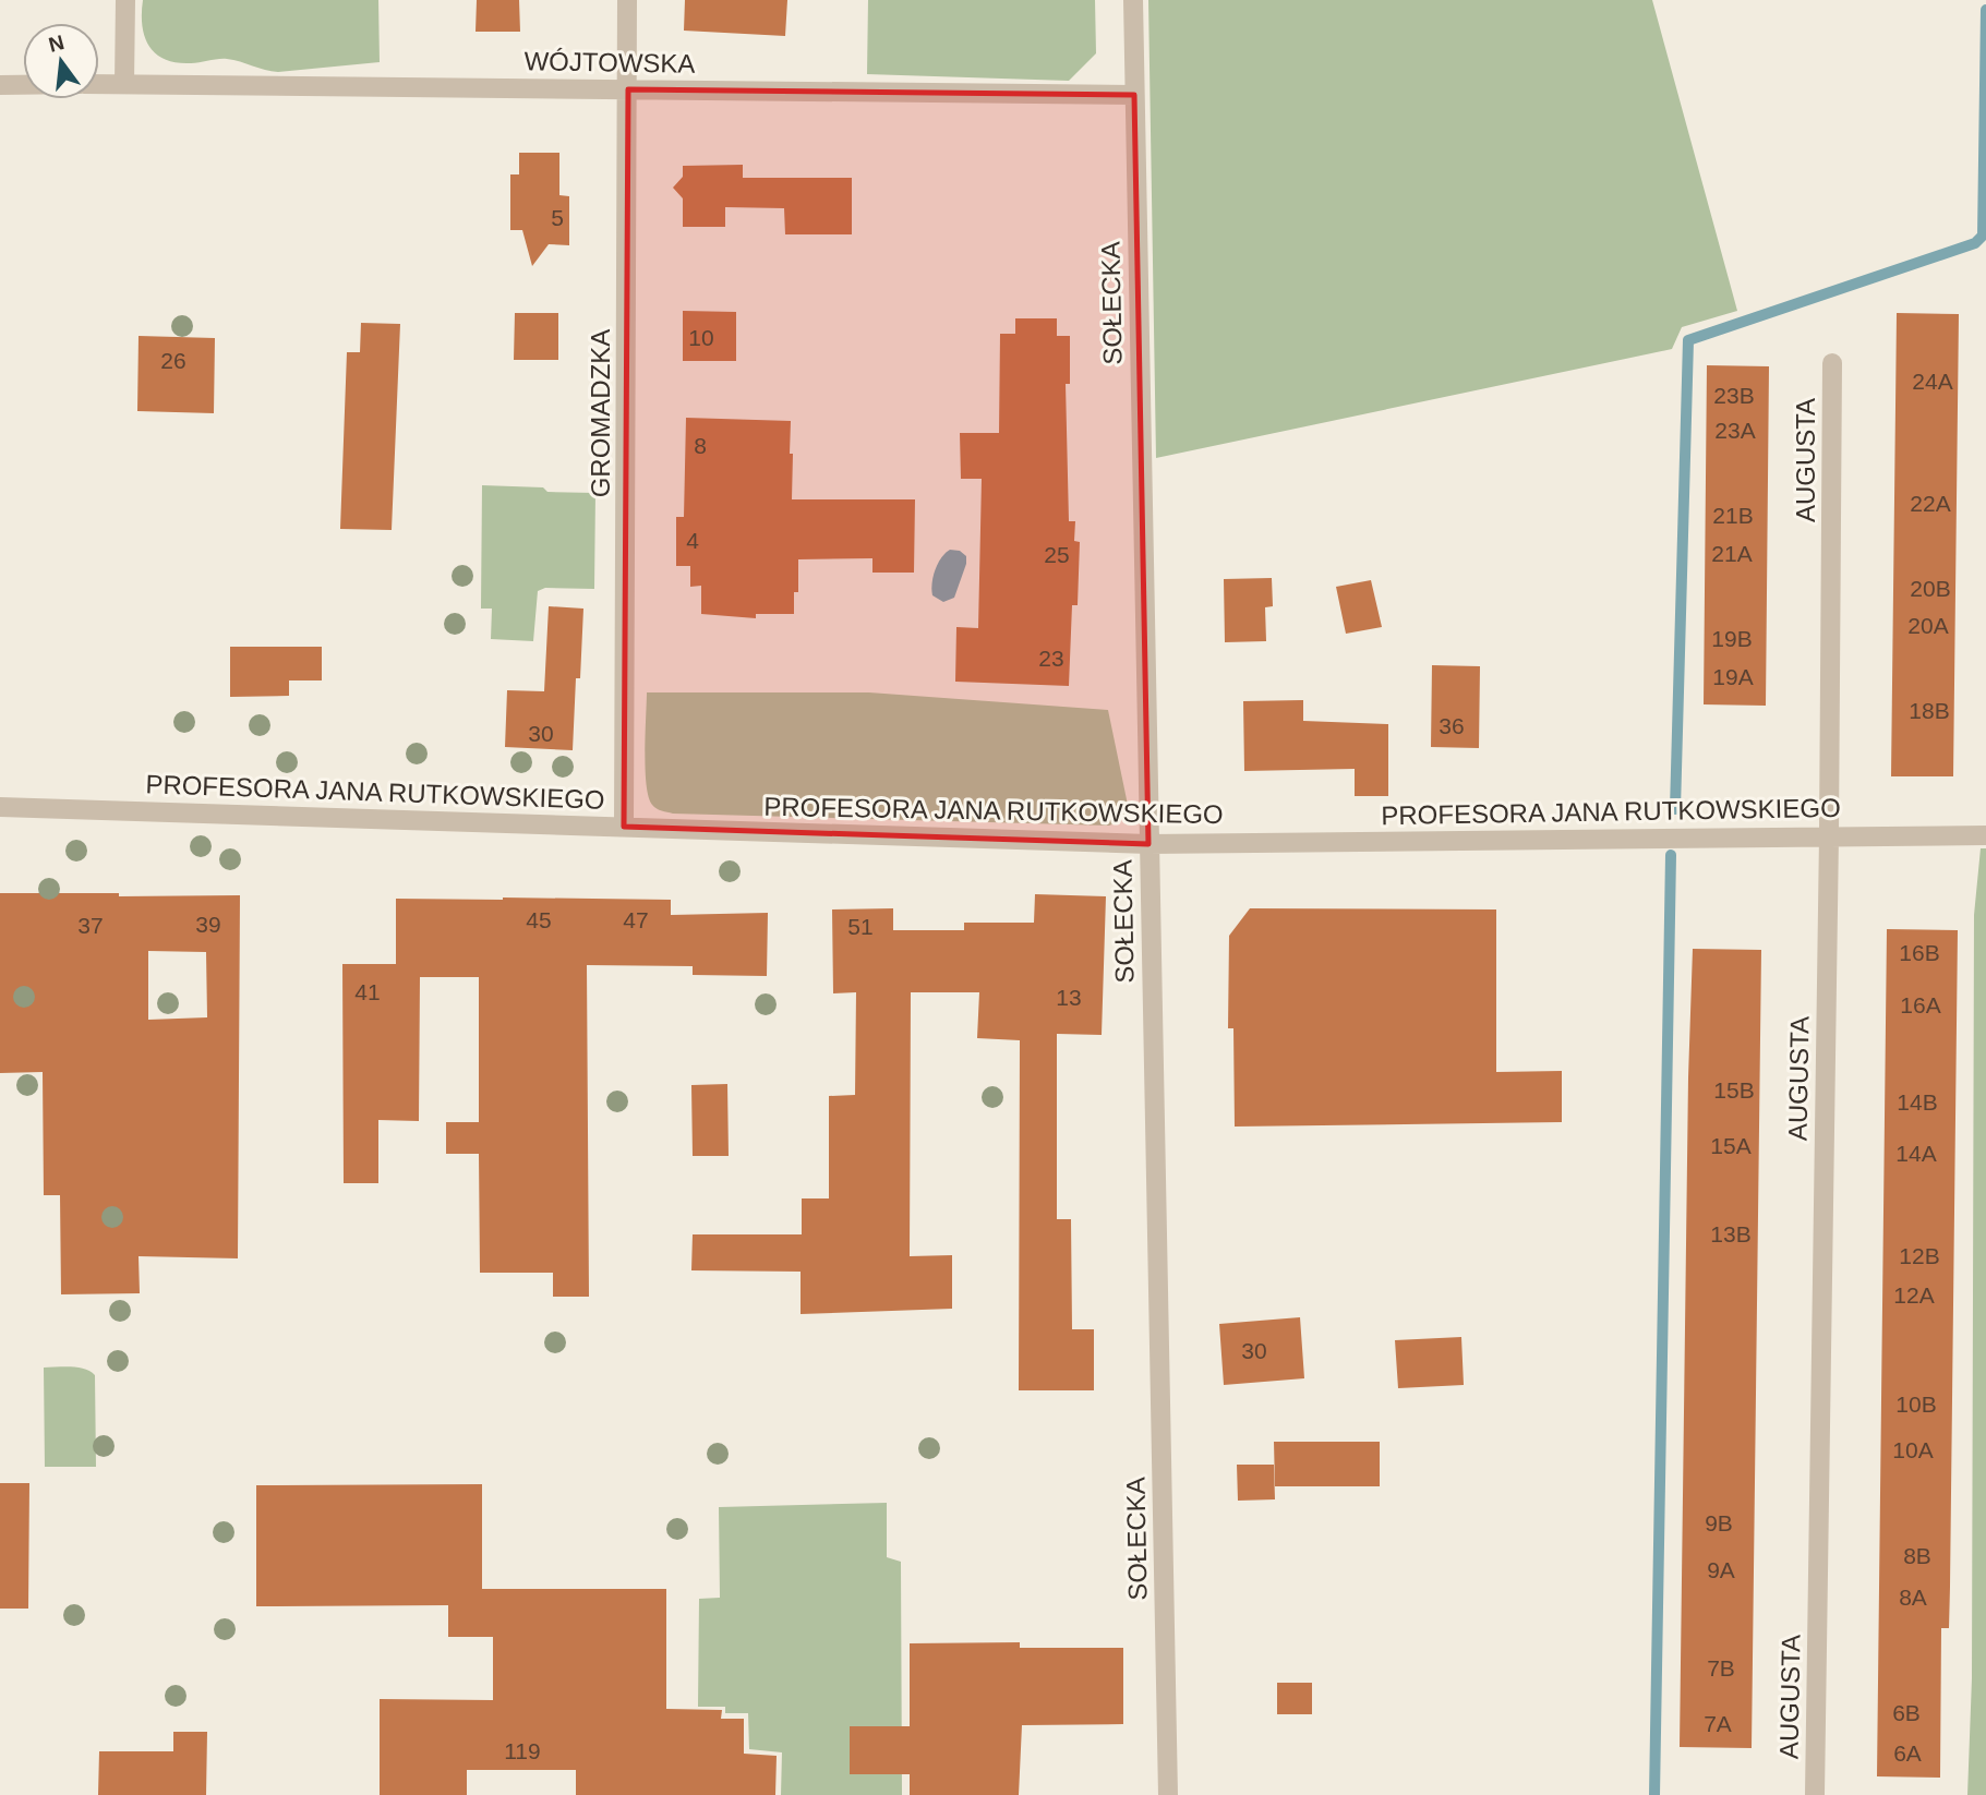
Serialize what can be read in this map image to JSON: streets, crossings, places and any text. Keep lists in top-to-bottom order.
{
  "streets": {
    "street": [
      "WÓJTOWSKA",
      "SOŁECKA",
      "GROMADZKA",
      "AUGUSTA",
      "PROFESORA JANA RUTKOWSKIEGO"
    ]
  },
  "crossings": [
    ["WÓJTOWSKA", "SOŁECKA"],
    ["WÓJTOWSKA", "GROMADZKA"],
    ["SOŁECKA", "PROFESORA JANA RUTKOWSKIEGO"],
    ["GROMADZKA", "PROFESORA JANA RUTKOWSKIEGO"],
    ["AUGUSTA", "PROFESORA JANA RUTKOWSKIEGO"]
  ],
  "house_numbers": [
    "5",
    "10",
    "26",
    "24A",
    "23B",
    "23A",
    "8",
    "22A",
    "21B",
    "4",
    "21A",
    "25",
    "20B",
    "20A",
    "19B",
    "23",
    "19A",
    "18B",
    "36",
    "30",
    "45",
    "47",
    "39",
    "37",
    "51",
    "16B",
    "41",
    "13",
    "16A",
    "15B",
    "14B",
    "15A",
    "14A",
    "13B",
    "12B",
    "12A",
    "30",
    "10B",
    "10A",
    "9B",
    "8B",
    "9A",
    "8A",
    "7B",
    "6B",
    "7A",
    "119",
    "6A"
  ],
  "north": "top"
}
